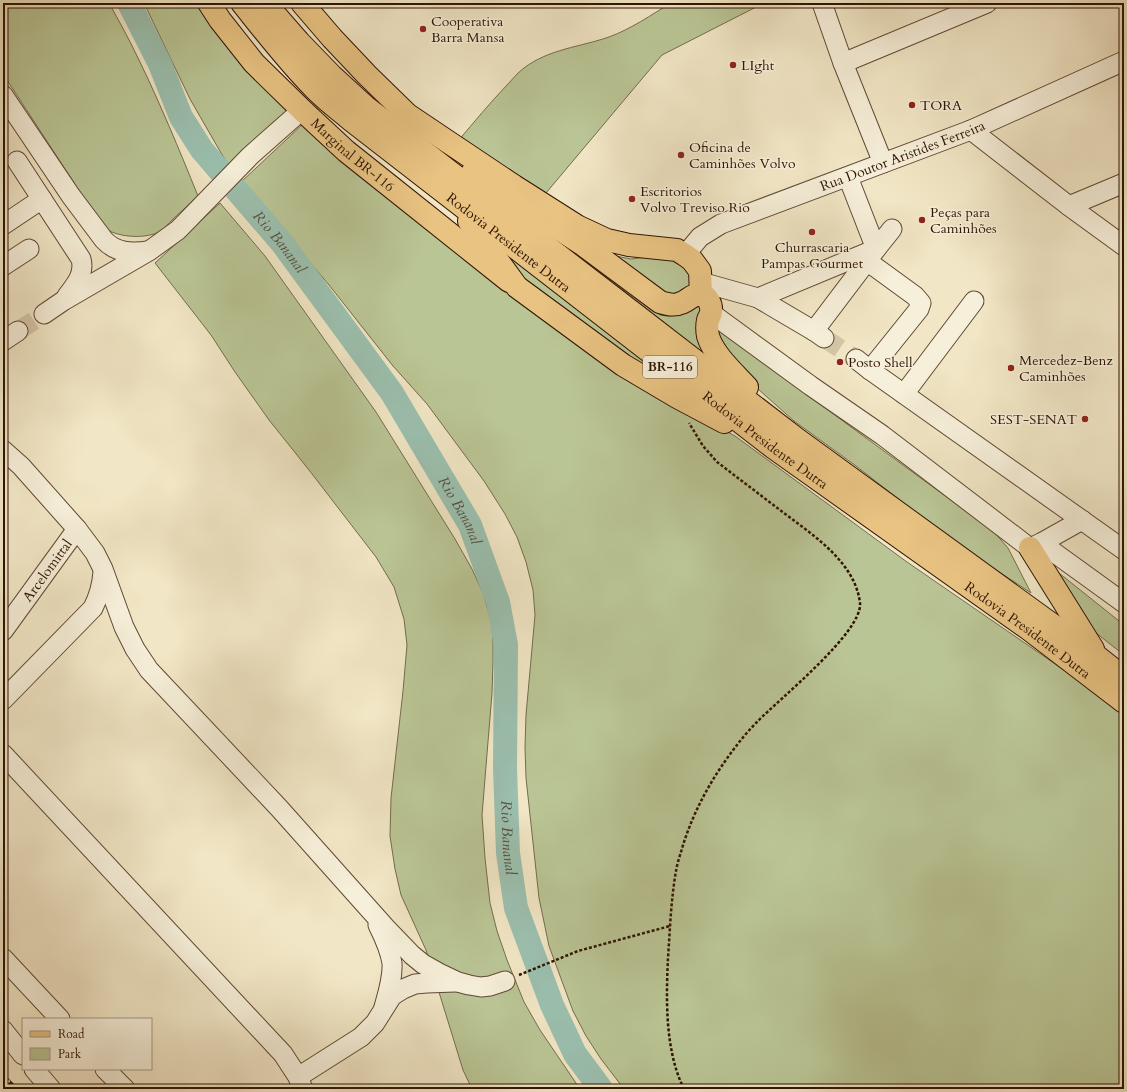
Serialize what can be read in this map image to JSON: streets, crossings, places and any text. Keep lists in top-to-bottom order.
{
  "streets": {
    "main road": ["Marginal BR-116", "Rodovia Presidente Dutra", "BR-116"],
    "street": ["Rua Doutor Aristides Ferreira", "Arcelomittal"]
  },
  "crossings": [
    ["Marginal BR-116", "Rodovia Presidente Dutra"]
  ],
  "water": ["Rio Bananal"],
  "places": [
    "Cooperativa Barra Mansa",
    "LIght",
    "TORA",
    "Oficina de Caminhões Volvo",
    "Escritorios Volvo Treviso Rio",
    "Peças para Caminhões",
    "Churrascaria Pampas Gourmet",
    "Posto Shell",
    "Mercedez-Benz Caminhões",
    "SEST-SENAT"
  ],
  "legend": ["Road", "Park"]
}
